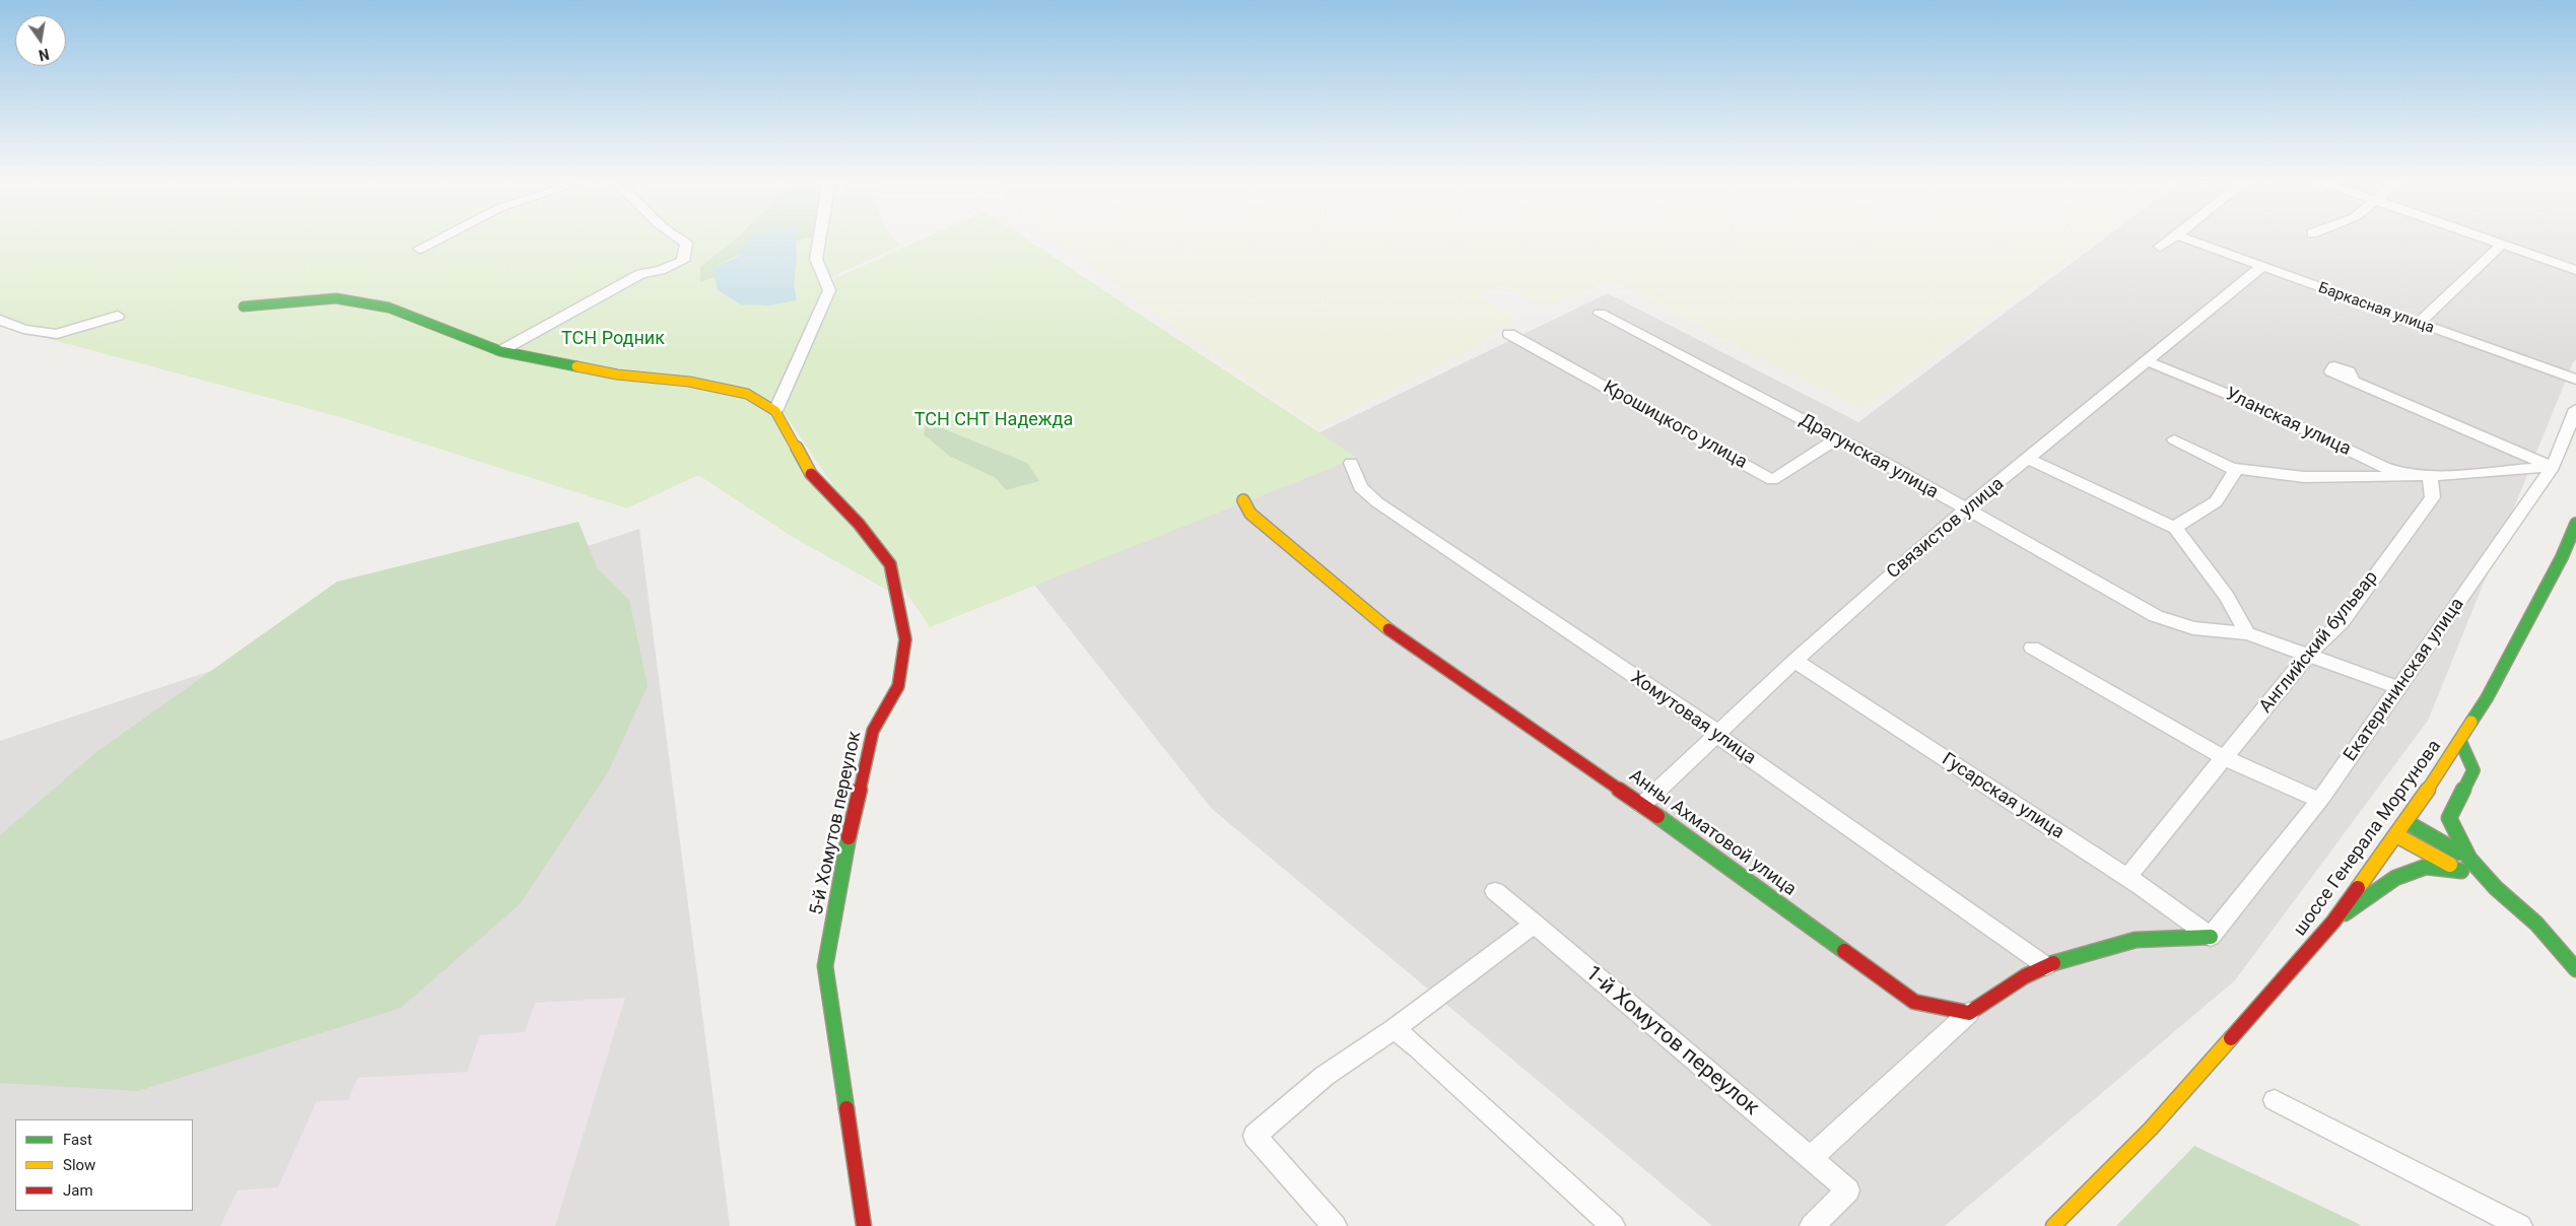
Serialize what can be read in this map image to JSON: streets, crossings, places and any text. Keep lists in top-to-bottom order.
{
  "streets": {
    "street": [
      "Баркасная улица",
      "Уланская улица",
      "Крошицкого улица",
      "Драгунская улица",
      "Связистов улица",
      "Английский бульвар",
      "Екатерининская улица",
      "Хомутовая улица",
      "Гусарская улица",
      "5-й Хомутов переулок",
      "Анны Ахматовой улица",
      "шоссе Генерала Моргунова",
      "1-й Хомутов переулок"
    ]
  },
  "crossings": [
    ["Баркасная улица", "Связистов улица"],
    ["Уланская улица", "Связистов улица"],
    ["Уланская улица", "Английский бульвар"],
    ["Крошицкого улица", "Драгунская улица"],
    ["Драгунская улица", "Связистов улица"],
    ["Драгунская улица", "Английский бульвар"],
    ["Драгунская улица", "Екатерининская улица"],
    ["Связистов улица", "Хомутовая улица"],
    ["Связистов улица", "Гусарская улица"],
    ["Связистов улица", "Анны Ахматовой улица"],
    ["Английский бульвар", "Гусарская улица"],
    ["Екатерининская улица", "Гусарская улица"]
  ],
  "parks": ["ТСН Родник", "ТСН СНТ Надежда"],
  "legend": ["Fast", "Slow", "Jam"],
  "north": "bottom"
}
